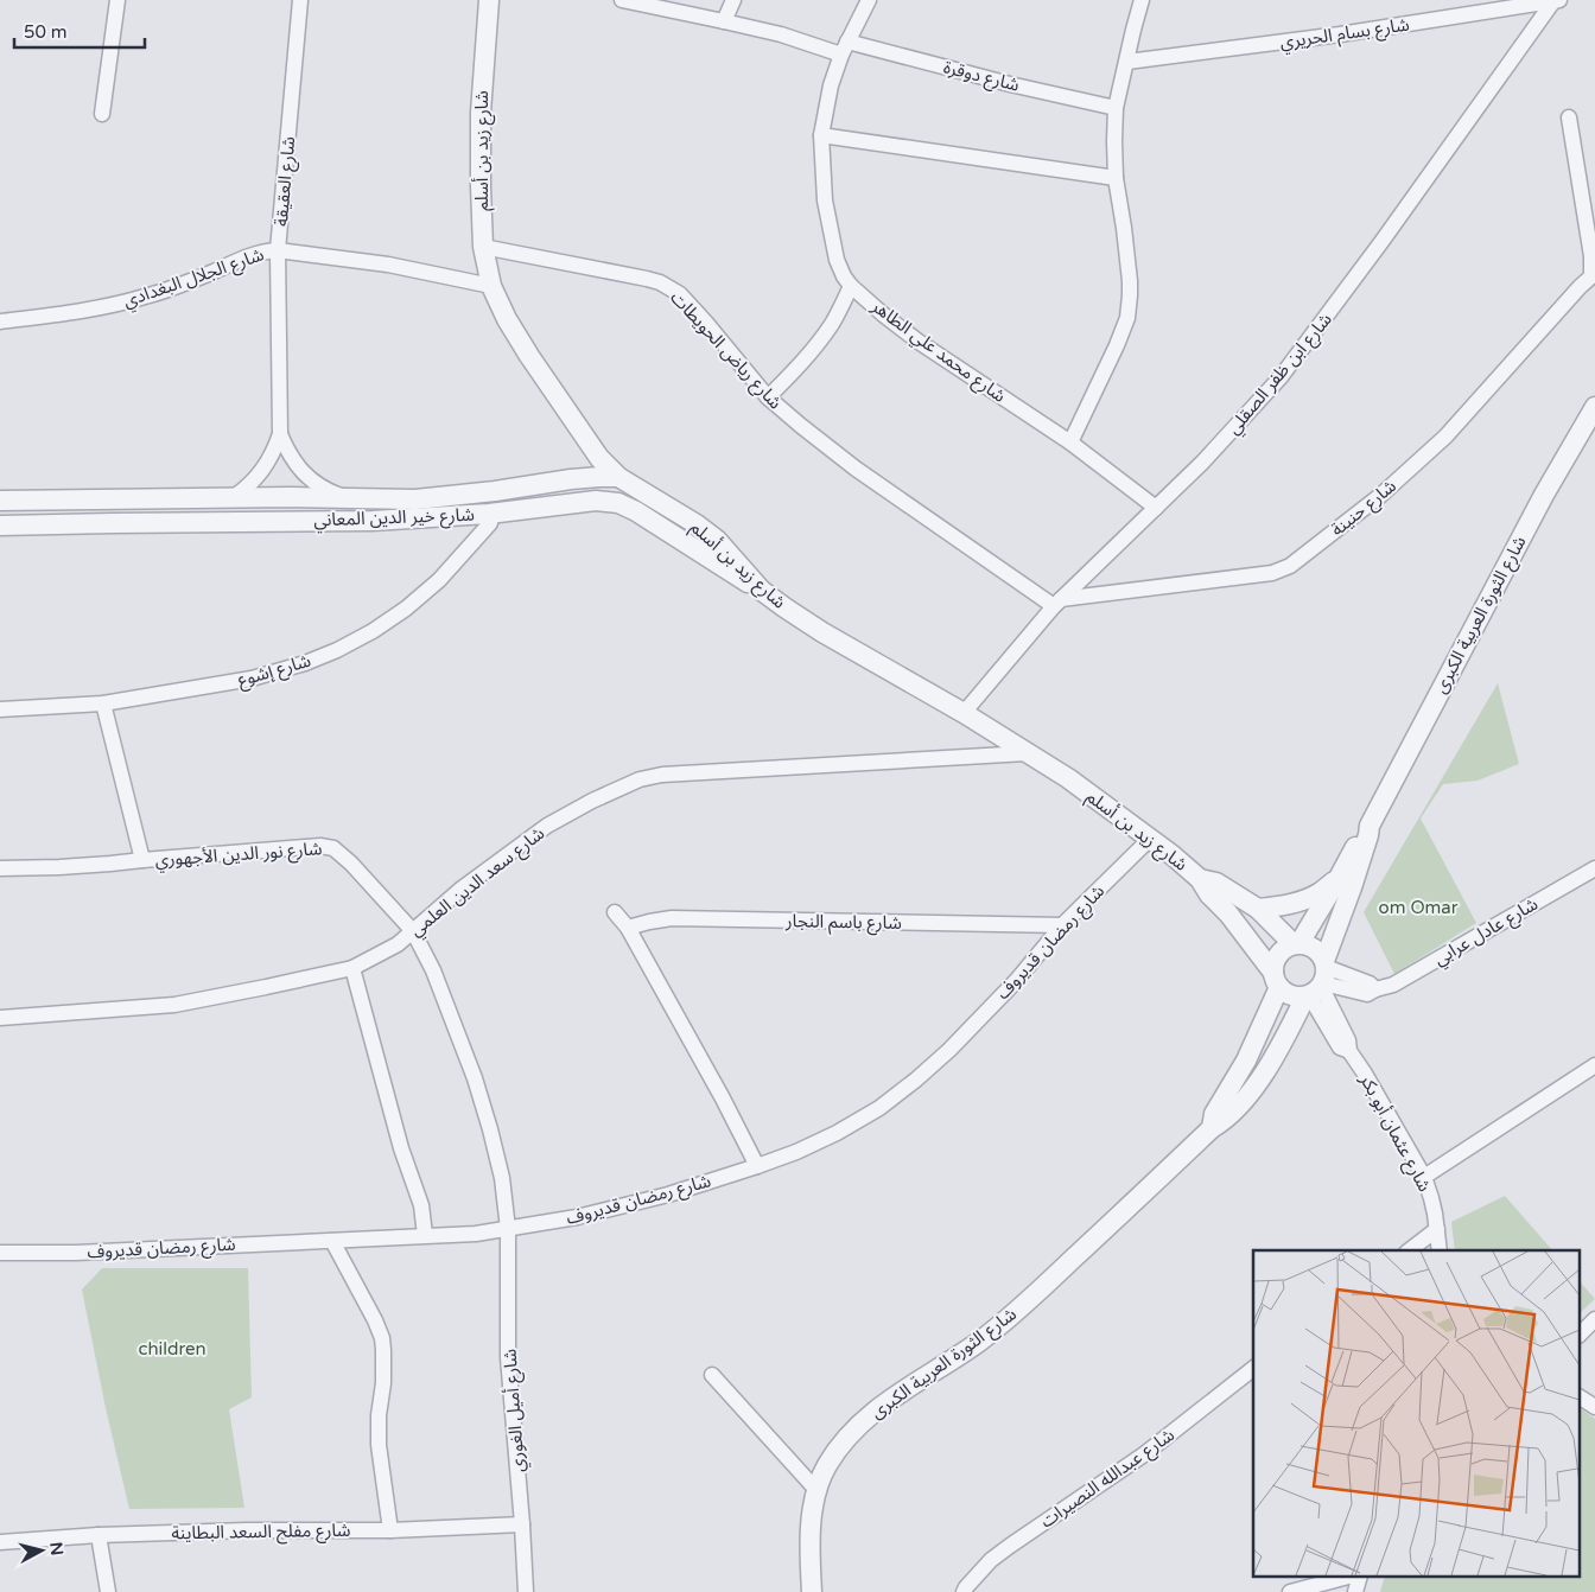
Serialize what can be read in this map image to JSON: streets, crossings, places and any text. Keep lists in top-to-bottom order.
{
  "streets": {
    "street": [
      "شارع بسام الحريري",
      "شارع دوقرة",
      "شارع زيد بن أسلم",
      "شارع العقيقة",
      "شارع الجلال البغدادي",
      "شارع رياض الحويطات",
      "شارع محمد علي الطاهر",
      "شارع ابن ظفر الصقلي",
      "شارع حنينة",
      "شارع خير الدين المعاني",
      "شارع الثورة العربية الكبرى",
      "شارع إشوع",
      "شارع نور الدين الأجهوري",
      "شارع سعد الدين العلمي",
      "شارع باسم النجار",
      "شارع عادل عرابي",
      "شارع رمضان قديروف",
      "شارع عثمان أبو بكر",
      "شارع أميل الغوري",
      "شارع عبدالله النصيرات",
      "شارع مفلح السعد البطاينة"
    ]
  },
  "crossings": [
    ["شارع بسام الحريري", "شارع ابن ظفر الصقلي"],
    ["شارع دوقرة", "شارع محمد علي الطاهر"],
    ["شارع زيد بن أسلم", "شارع الجلال البغدادي"],
    ["شارع زيد بن أسلم", "شارع رياض الحويطات"],
    ["شارع زيد بن أسلم", "شارع ابن ظفر الصقلي"],
    ["شارع زيد بن أسلم", "شارع خير الدين المعاني"],
    ["شارع زيد بن أسلم", "شارع الثورة العربية الكبرى"],
    ["شارع زيد بن أسلم", "شارع سعد الدين العلمي"],
    ["شارع زيد بن أسلم", "شارع عادل عرابي"],
    ["شارع زيد بن أسلم", "شارع رمضان قديروف"],
    ["شارع زيد بن أسلم", "شارع عثمان أبو بكر"],
    ["شارع العقيقة", "شارع الجلال البغدادي"],
    ["شارع العقيقة", "شارع خير الدين المعاني"],
    ["شارع رياض الحويطات", "شارع ابن ظفر الصقلي"],
    ["شارع رياض الحويطات", "شارع حنينة"],
    ["شارع محمد علي الطاهر", "شارع ابن ظفر الصقلي"],
    ["شارع ابن ظفر الصقلي", "شارع حنينة"],
    ["شارع خير الدين المعاني", "شارع إشوع"],
    ["شارع الثورة العربية الكبرى", "شارع عادل عرابي"],
    ["شارع الثورة العربية الكبرى", "شارع عثمان أبو بكر"],
    ["شارع نور الدين الأجهوري", "شارع سعد الدين العلمي"],
    ["شارع نور الدين الأجهوري", "شارع رمضان قديروف"],
    ["شارع نور الدين الأجهوري", "شارع أميل الغوري"],
    ["شارع باسم النجار", "شارع رمضان قديروف"],
    ["شارع عادل عرابي", "شارع عثمان أبو بكر"],
    ["شارع رمضان قديروف", "شارع أميل الغوري"],
    ["شارع أميل الغوري", "شارع مفلح السعد البطاينة"]
  ],
  "parks": ["om Omar", "children"],
  "scale_bar": "50 m",
  "north": "right"
}
